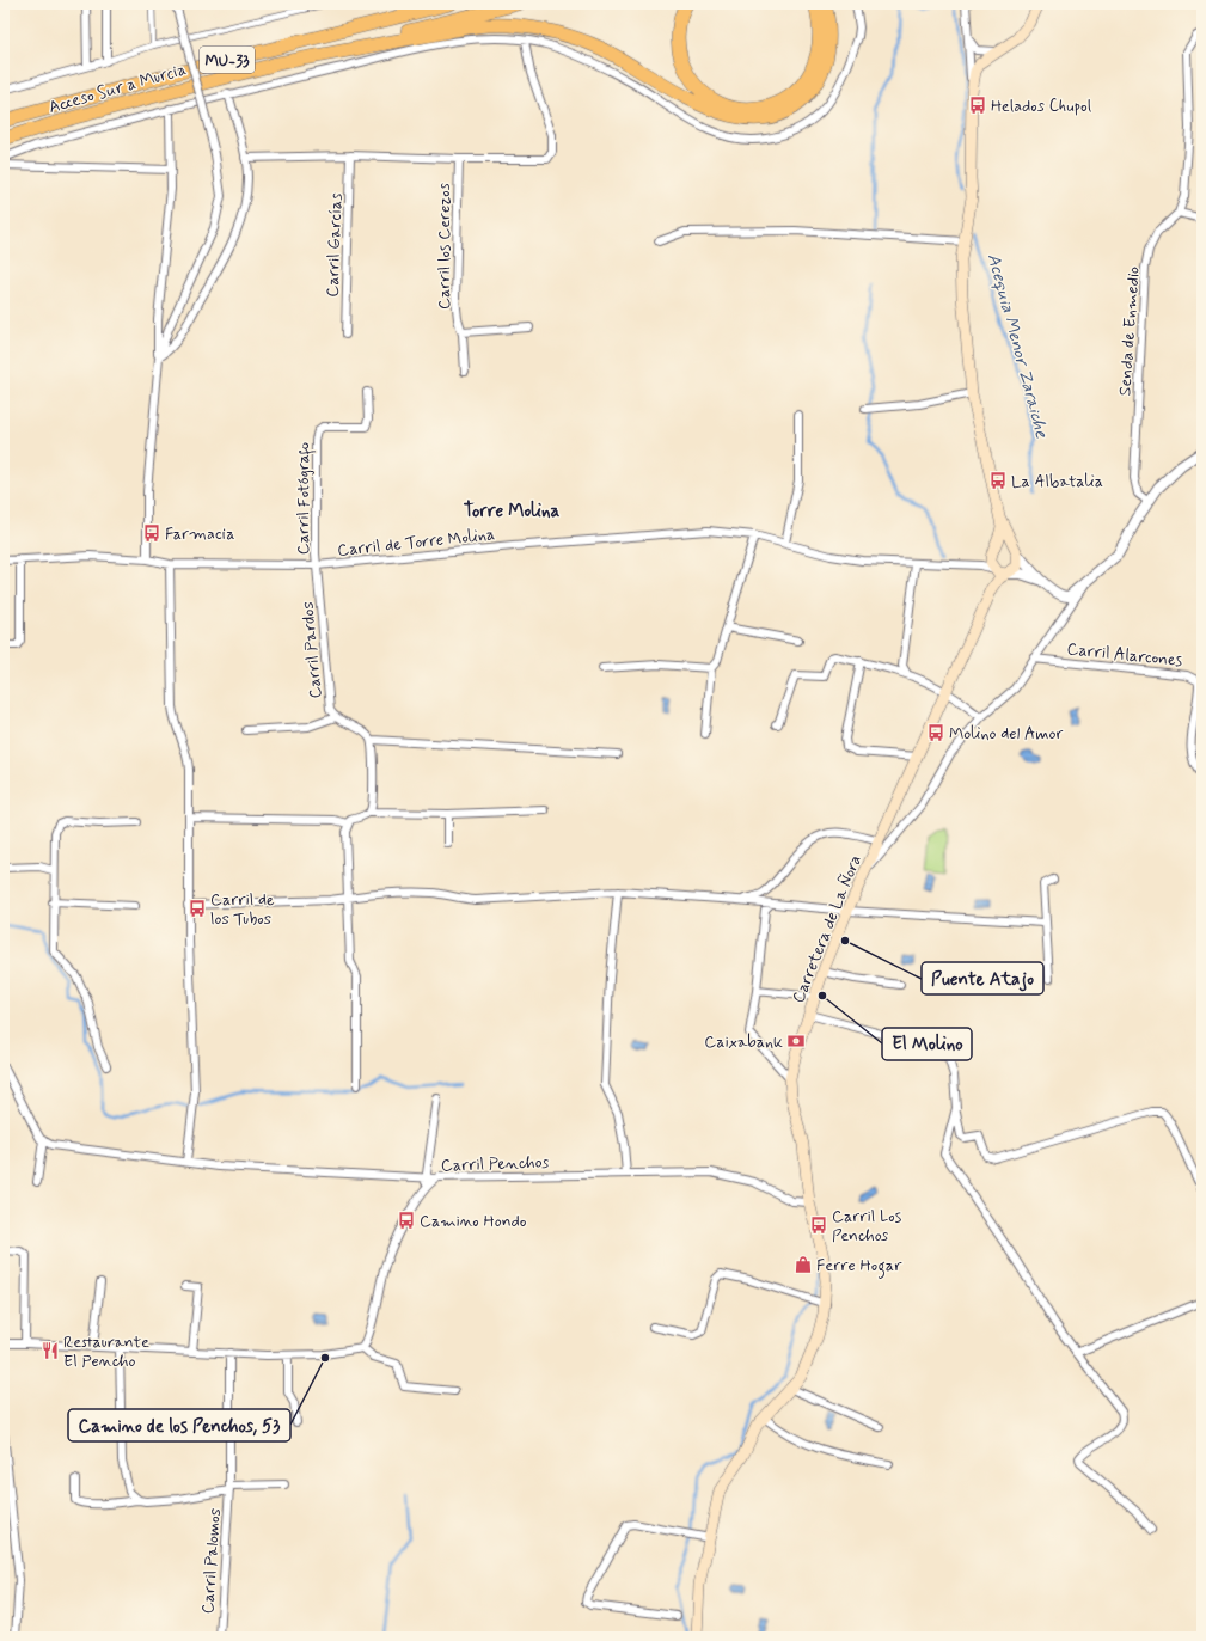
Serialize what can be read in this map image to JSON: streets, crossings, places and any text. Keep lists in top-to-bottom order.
{
  "streets": {
    "highway": ["MU-33", "Acceso Sur a Murcia"],
    "main road": ["Carretera de La Ñora"],
    "street": [
      "Carril Garcías",
      "Carril los Cerezos",
      "Senda de Enmedio",
      "Carril Fotógrafo",
      "Carril de Torre Molina",
      "Carril Pardos",
      "Carril Alarcones",
      "Carril Penchos",
      "Carril Palomos"
    ]
  },
  "crossings": [
    ["Carril Fotógrafo", "Carril de Torre Molina"],
    ["Carril Fotógrafo", "Carril Pardos"],
    ["Carril de Torre Molina", "Carril Pardos"],
    ["Carretera de La Ñora", "Carril Penchos"]
  ],
  "districts": ["Torre Molina"],
  "water": ["Acequia Menor Zaraiche"],
  "places": {
    "bus stop": [
      "Helados Chupol",
      "La Albatalia",
      "Farmacia",
      "Molino del Amor",
      "Carril de los Tubos",
      "Camino Hondo",
      "Carril Los Penchos"
    ],
    "other": ["Puente Atajo", "El Molino", "Camino de los Penchos, 53"],
    "bank": ["Caixabank"],
    "shop": ["Ferre Hogar"],
    "restaurant": ["Restaurante El Pencho"]
  }
}
